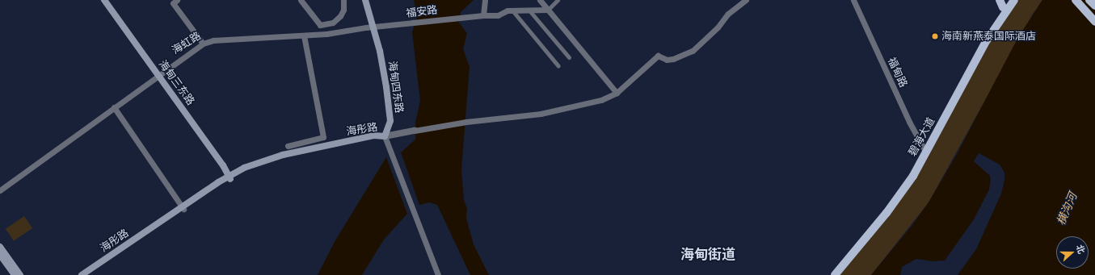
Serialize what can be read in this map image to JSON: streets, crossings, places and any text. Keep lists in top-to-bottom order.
{
  "streets": {
    "main road": [
      "海甸三东路",
      "海甸四东路",
      "海彤路",
      "碧海大道"
    ],
    "street": ["福安路", "海虹路", "福甸路"]
  },
  "crossings": [
    ["福安路", "海虹路"],
    ["福安路", "海甸四东路"],
    ["海虹路", "海甸三东路"],
    ["海虹路", "海甸四东路"],
    ["福甸路", "碧海大道"],
    ["海甸四东路", "海彤路"]
  ],
  "districts": ["海甸街道"],
  "water": ["横沟河"],
  "places": ["海南新燕泰国际酒店"],
  "north": "right"
}
